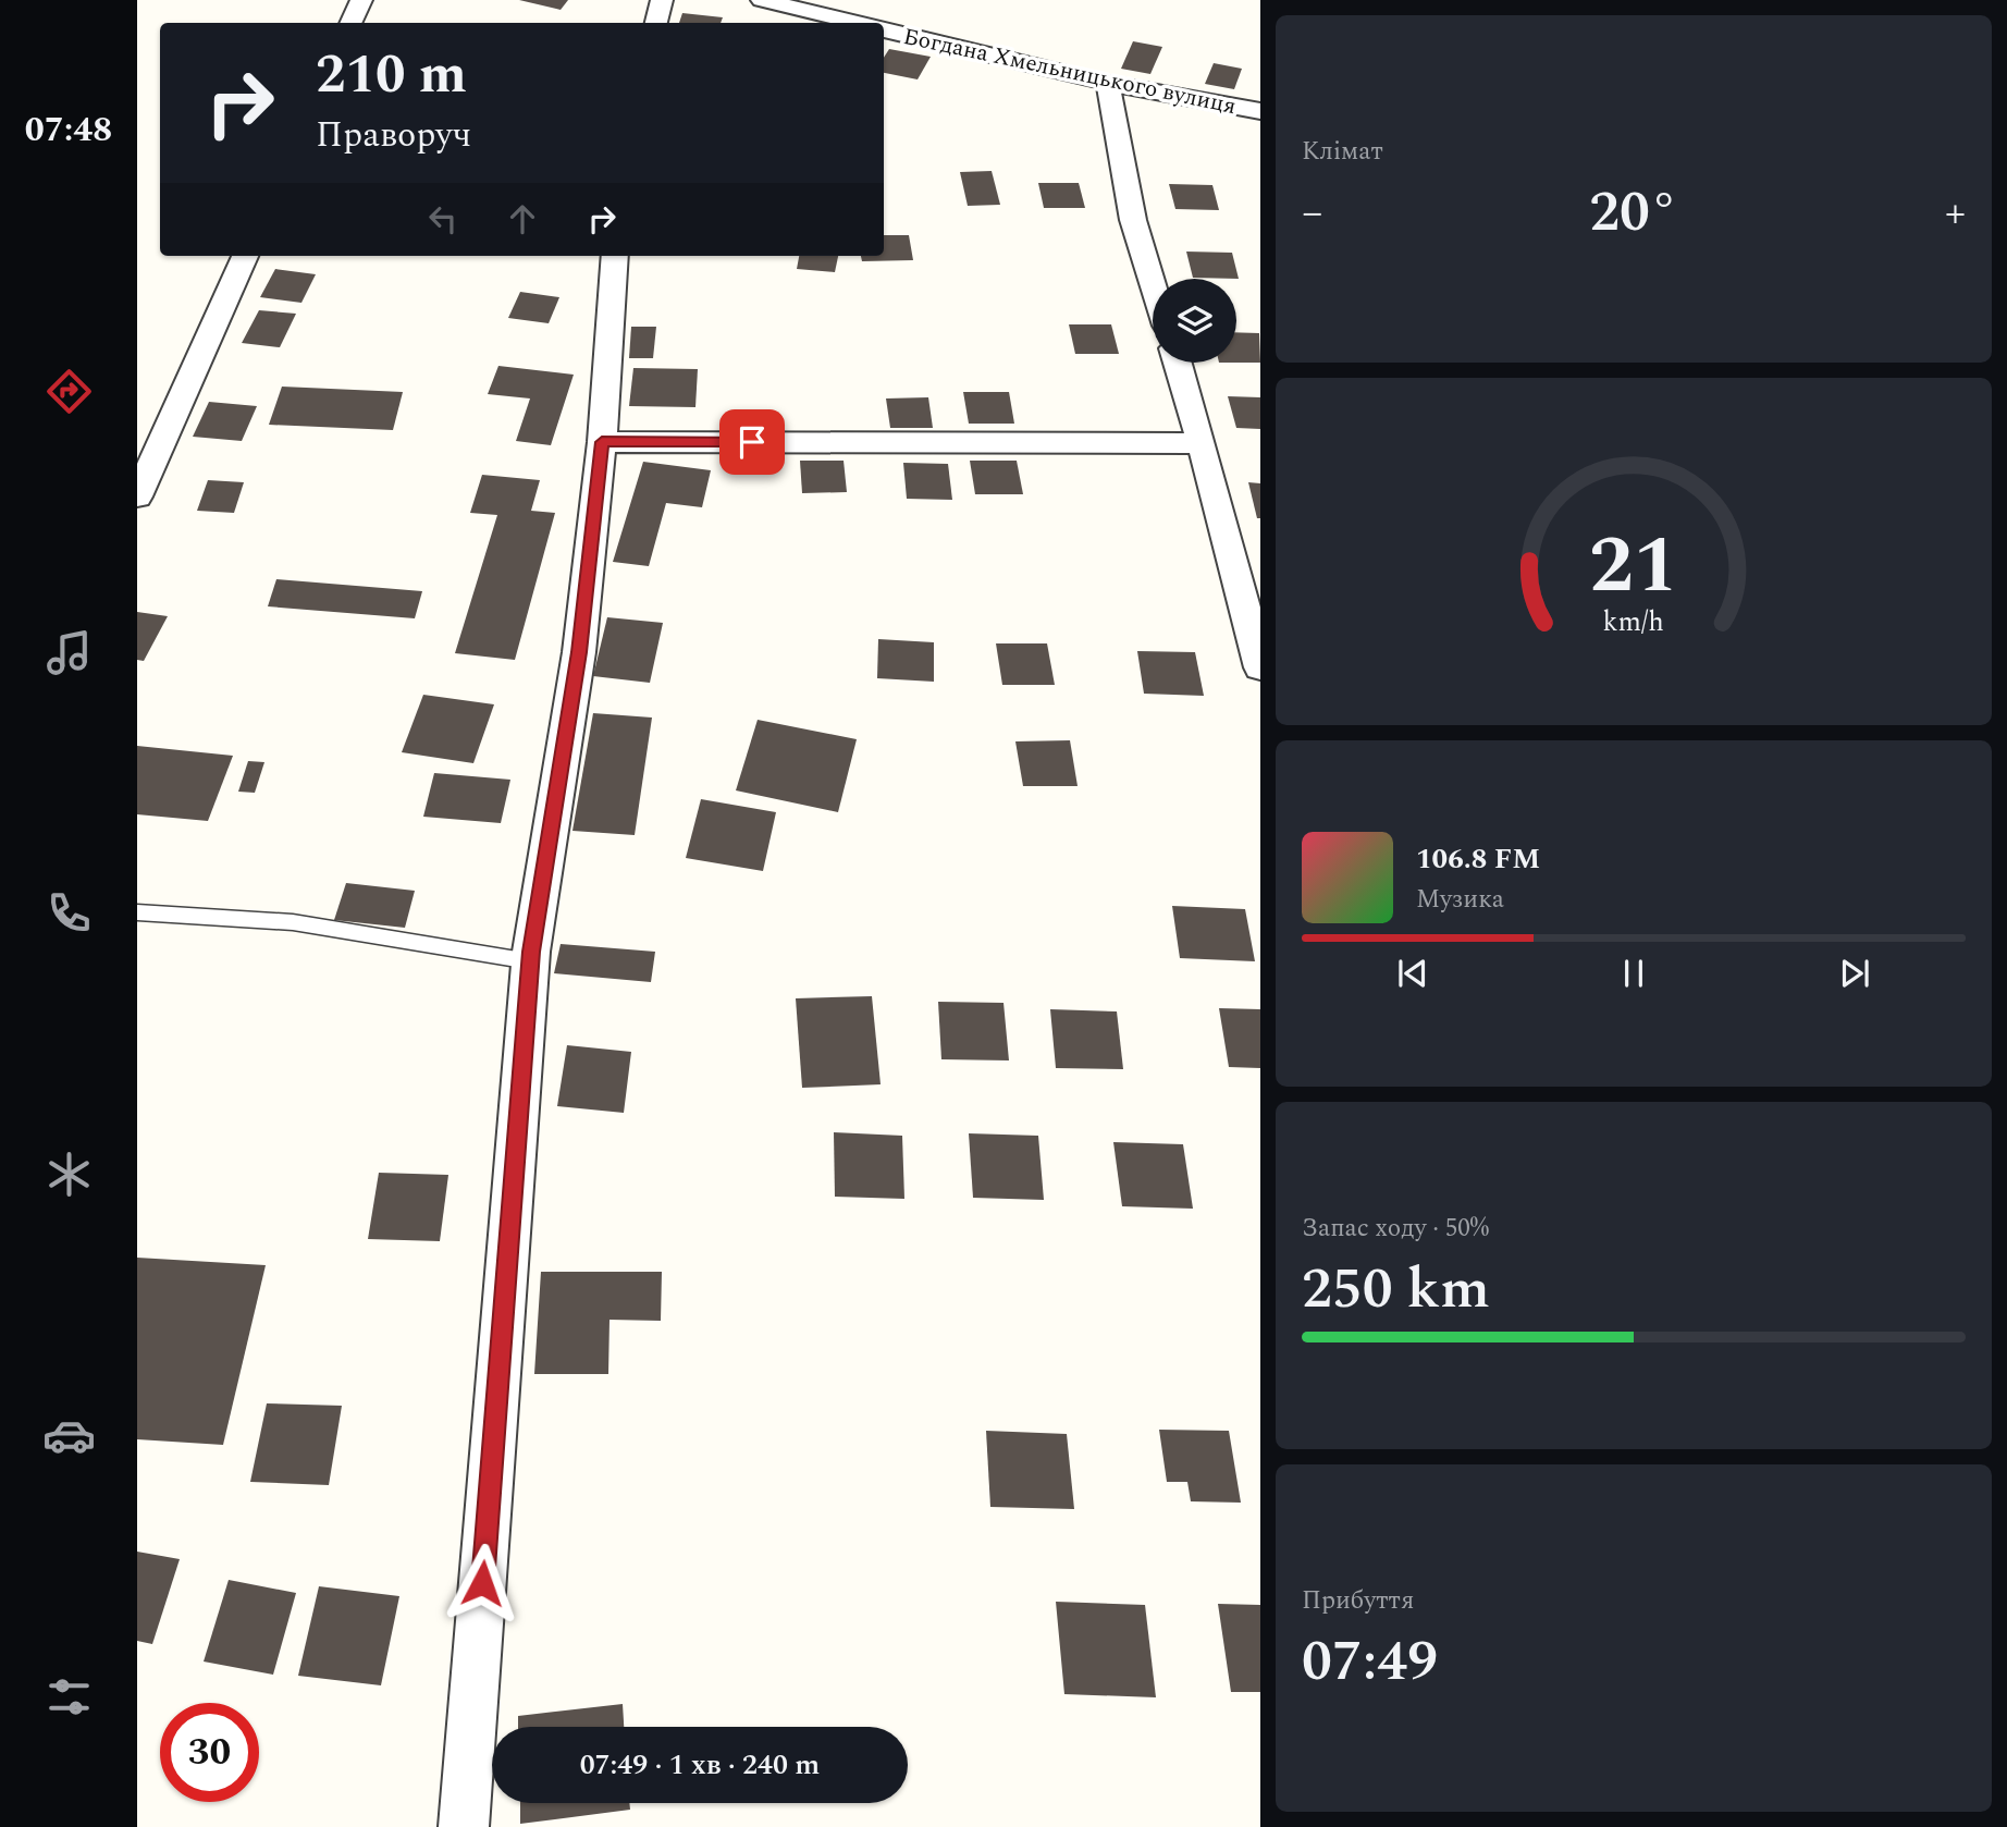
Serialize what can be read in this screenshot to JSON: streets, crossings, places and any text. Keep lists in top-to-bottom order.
{
  "streets": {
    "street": ["Богдана Хмельницького вулиця"]
  },
  "page": {
    "tabs": "07:48",
    "tile": [
      "Клімат",
      ["Запас ходу · 50%", "250 km"],
      ["Прибуття", "07:49"]
    ],
    "turn": ["210 m", "Праворуч"],
    "heat": ["−", "20°", "+"],
    "song": ["106.8 FM", "Музика"],
    "limit": "30",
    "trip": "07:49 · 1 хв · 240 m",
    "gauge": ["21", "km/h"]
  }
}
